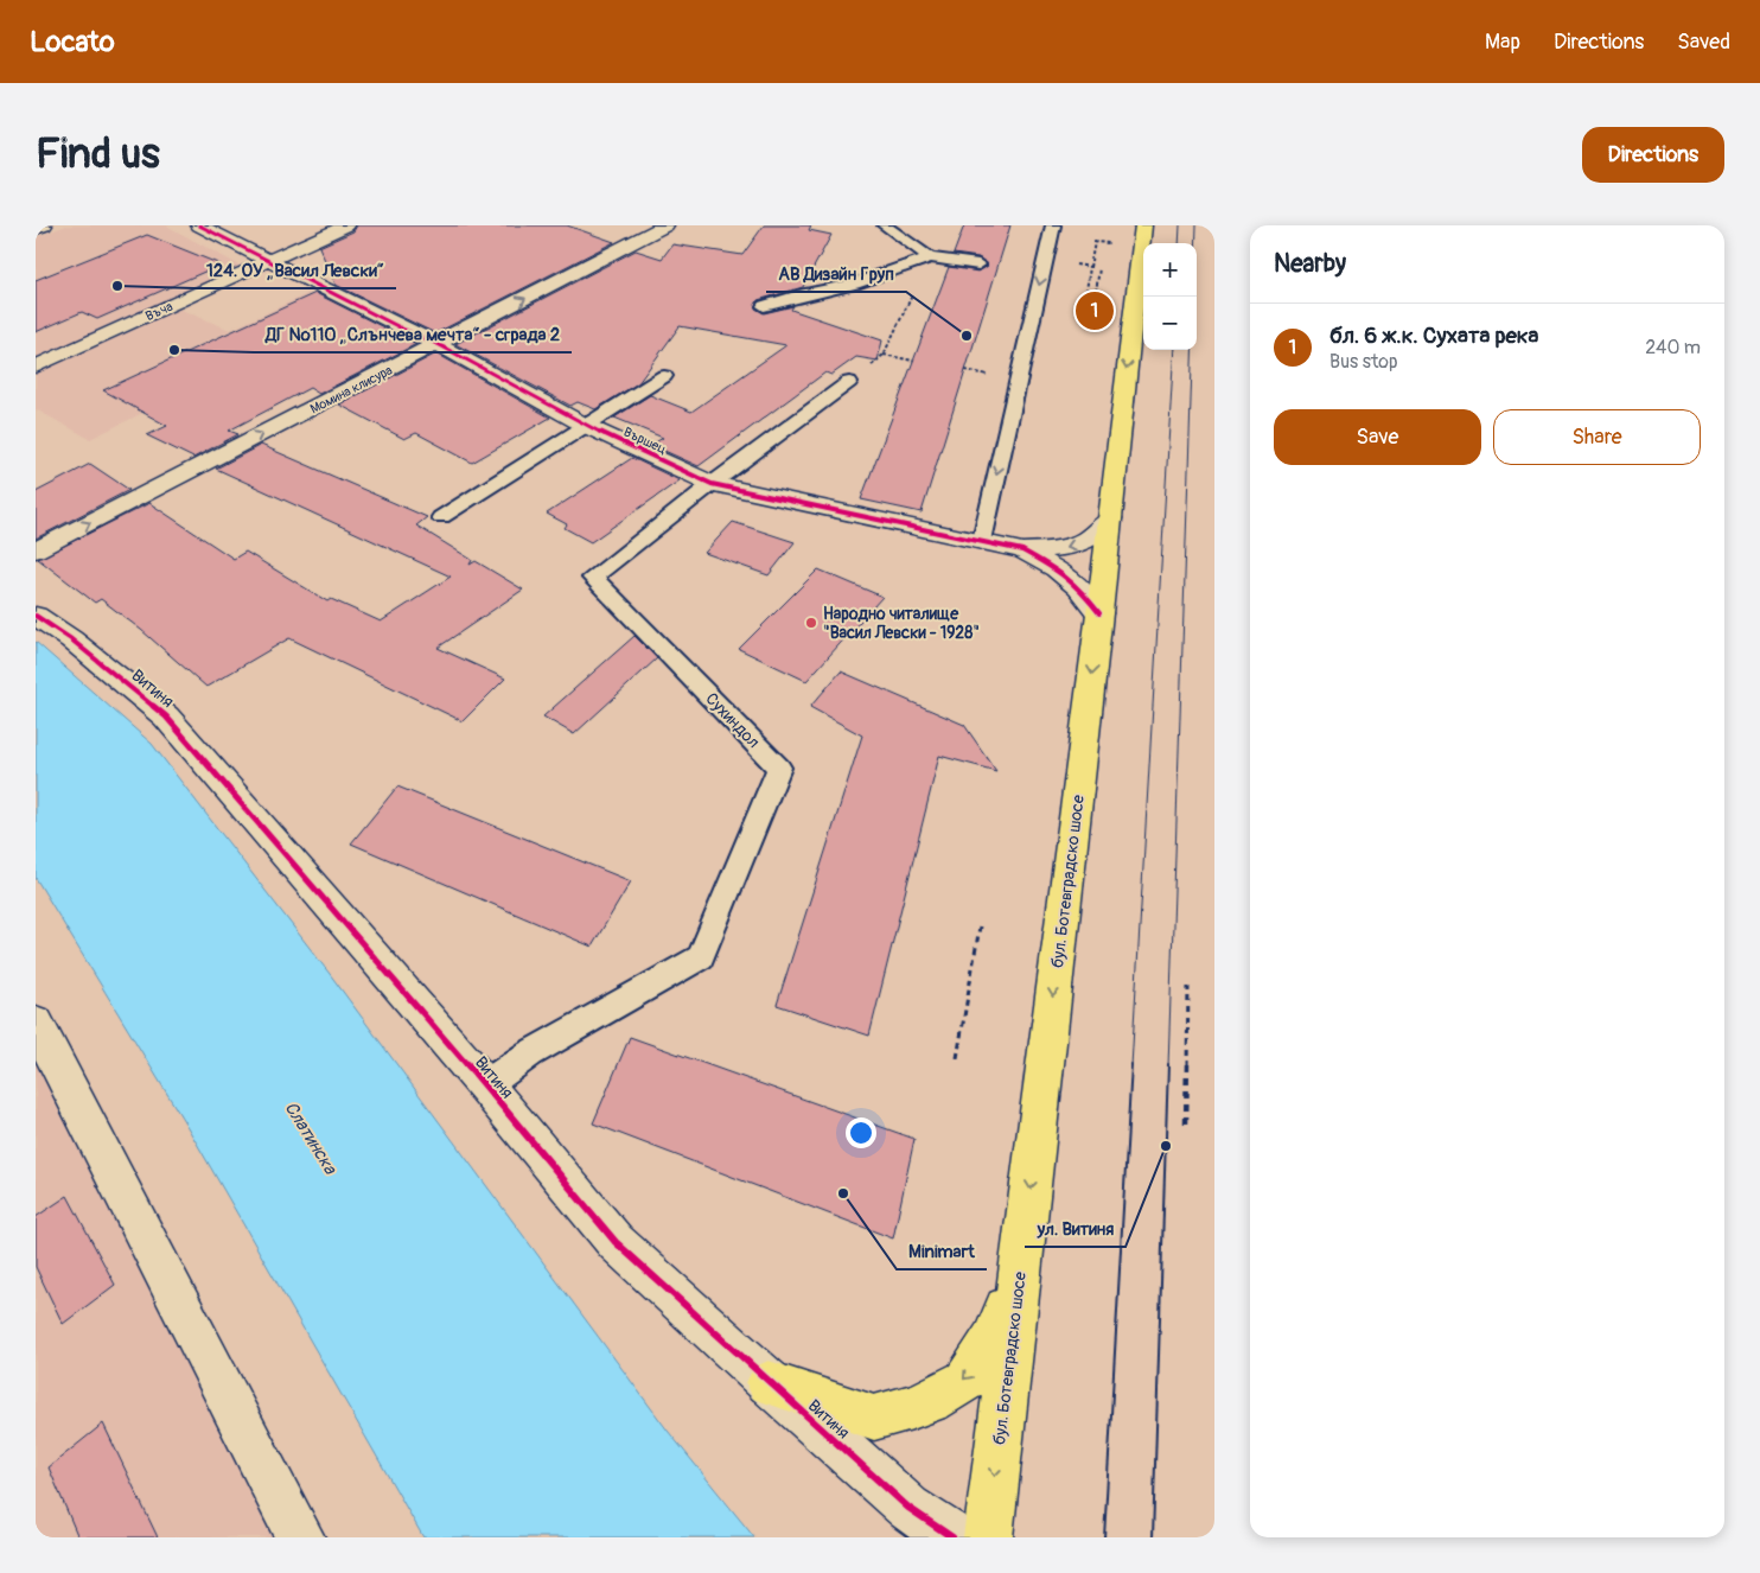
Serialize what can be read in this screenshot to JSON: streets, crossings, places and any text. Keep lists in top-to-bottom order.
{
  "streets": {
    "main road": ["бул. Ботевградско шосе"],
    "street": [
      "Въча",
      "Момина клисура",
      "Вършец",
      "Витиня"
    ],
    "lane": ["Сухиндол"]
  },
  "crossings": [
    ["Въча", "Вършец"],
    ["Момина клисура", "Вършец"],
    ["Вършец", "Сухиндол"],
    ["Вършец", "бул. Ботевградско шосе"],
    ["Витиня", "Сухиндол"]
  ],
  "one_way": ["Момина клисура", "бул. Ботевградско шосе"],
  "water": ["Слатинска"],
  "places": [
    "124. ОУ „Васил Левски“",
    "АВ Дизайн Груп",
    "ДГ №110 „Слънчева мечта“ - сграда 2",
    "Народно читалище \"Васил Левски - 1928\"",
    "ул. Витиня",
    "Minimart"
  ],
  "page": {
    "header": "Locato",
    "nav": ["Map", "Directions", "Saved"],
    "buttons": [
      "Directions",
      ["Save", "Share"]
    ],
    "title": "Find us",
    "heading": "Nearby",
    "map_buttons": ["+", "−"],
    "pins": "1",
    "list": [
      {
        "mark": "1",
        "name": "бл. 6 ж.к. Сухата река",
        "note": "Bus stop",
        "value": "240 m"
      }
    ]
  }
}
